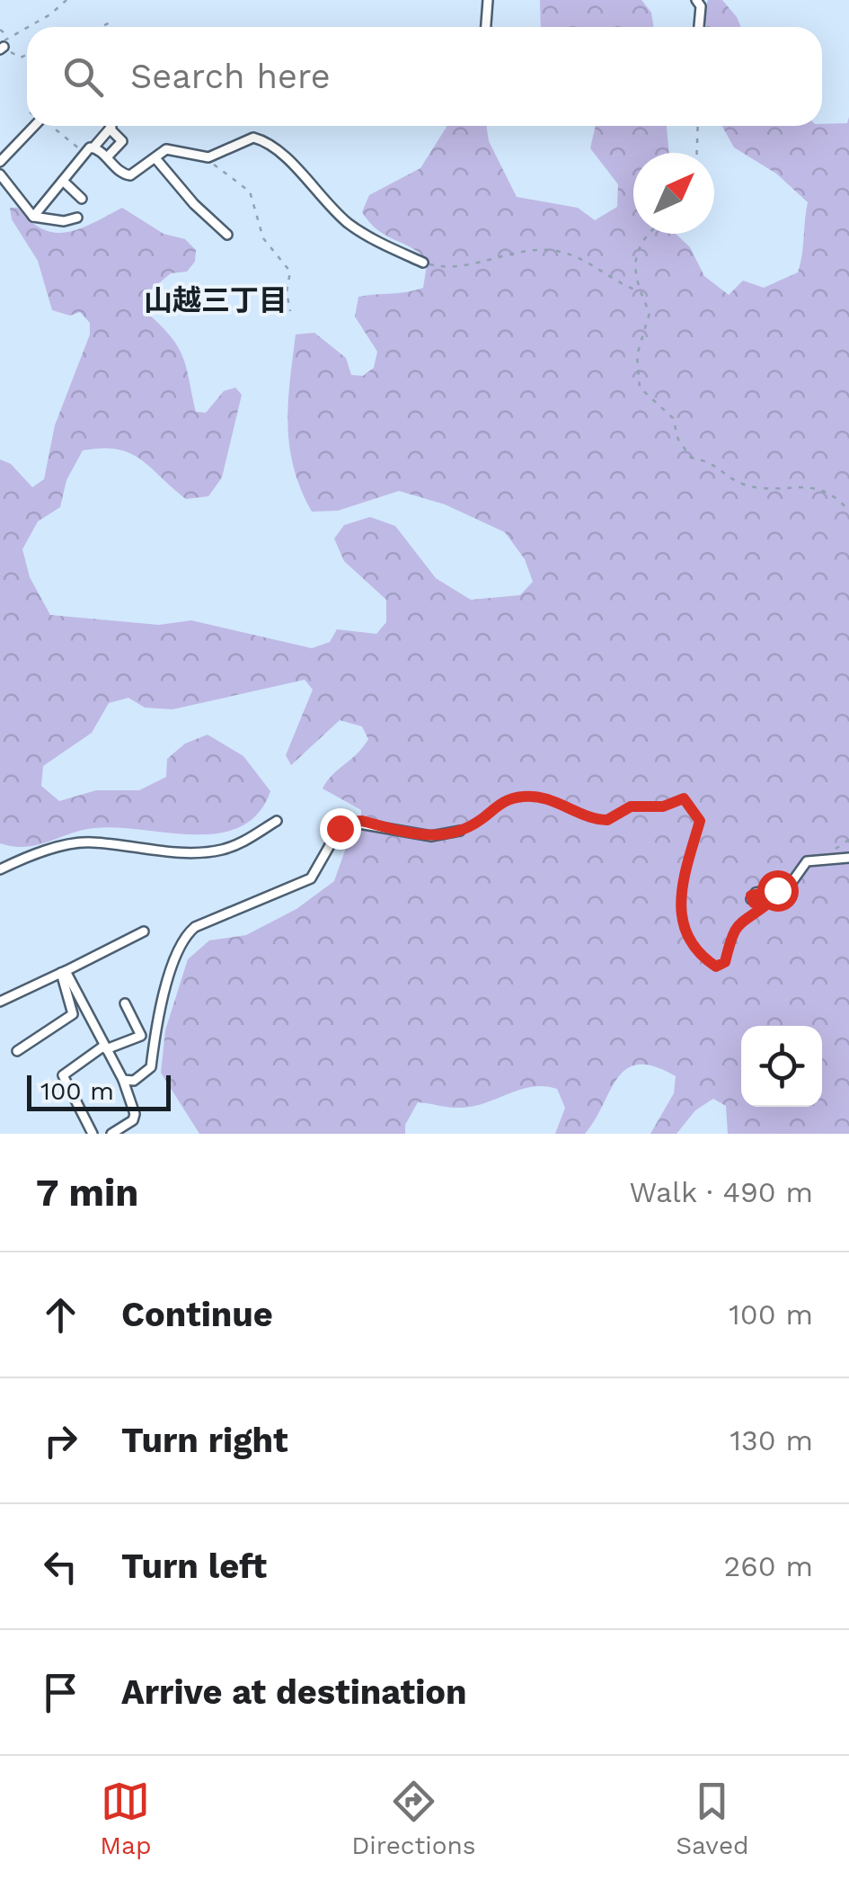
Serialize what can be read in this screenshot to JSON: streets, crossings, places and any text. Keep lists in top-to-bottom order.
{
  "districts": ["山越三丁目"],
  "scale_bar": "100 m",
  "north": "top right",
  "page": {
    "search": "Search here",
    "scale": "100 m",
    "heading": ["7 min", "Walk · 490 m"],
    "list": [
      ["Continue", "100 m"],
      ["Turn right", "130 m"],
      ["Turn left", "260 m"],
      "Arrive at destination"
    ],
    "nav": ["Map", "Directions", "Saved"]
  }
}
